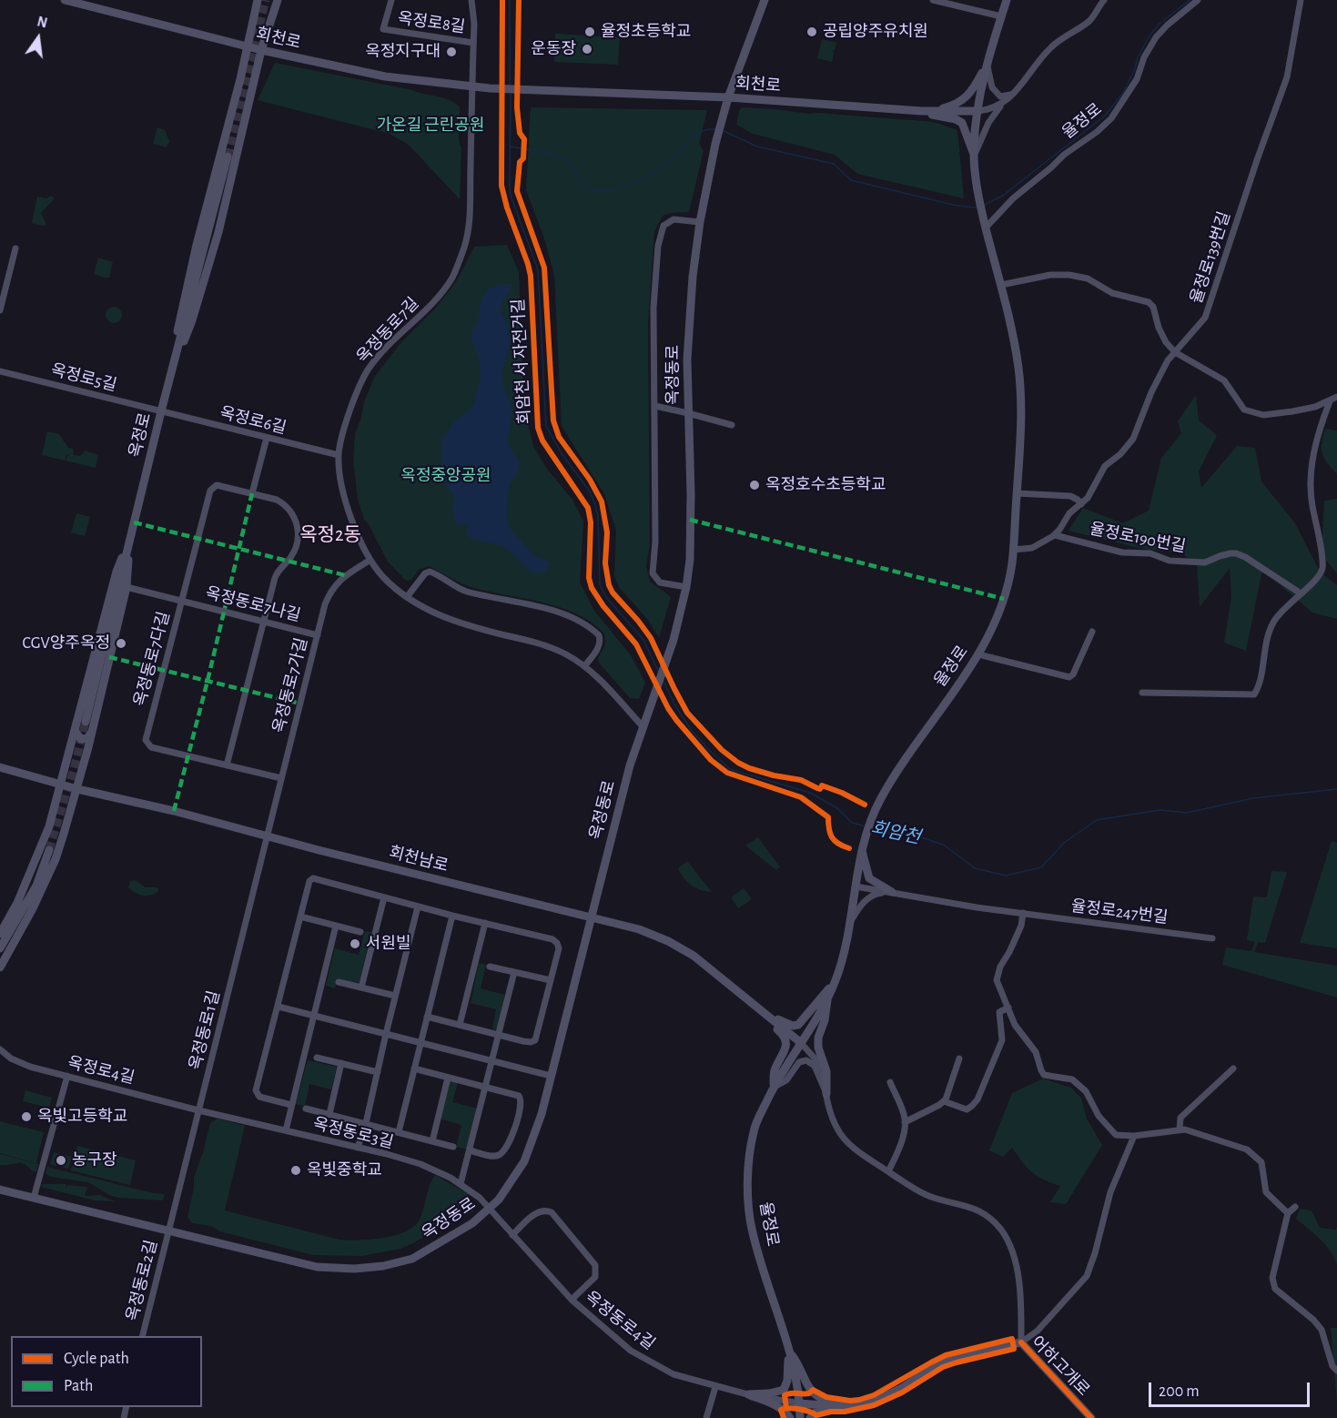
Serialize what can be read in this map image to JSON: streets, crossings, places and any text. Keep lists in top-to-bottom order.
{
  "streets": {
    "main road": [
      "회천로",
      "율정로",
      "옥정동로",
      "옥정로",
      "회천남로",
      "어하고개로"
    ],
    "street": [
      "옥정로8길",
      "율정로139번길",
      "옥정동로7길",
      "옥정로5길",
      "옥정로6길",
      "율정로190번길",
      "옥정동로7나길",
      "옥정동로7다길",
      "옥정동로7가길",
      "율정로247번길",
      "옥정동로1길",
      "옥정로4길",
      "옥정동로3길",
      "옥정동로2길",
      "옥정동로4길"
    ],
    "cycle path": ["회암천 서 자전거길"]
  },
  "crossings": [
    ["옥정로8길", "회천로"],
    ["옥정로8길", "옥정동로7길"],
    ["회천로", "옥정동로7길"],
    ["회천로", "옥정동로"],
    ["율정로", "율정로139번길"],
    ["율정로", "회천남로"],
    ["율정로", "율정로247번길"],
    ["율정로", "옥정동로4길"],
    ["율정로", "어하고개로"],
    ["율정로139번길", "율정로190번길"],
    ["옥정동로7길", "옥정동로"],
    ["옥정동로7길", "옥정로6길"],
    ["옥정동로7길", "옥정동로7가길"],
    ["옥정동로", "회천남로"],
    ["옥정동로", "옥정동로1길"],
    ["옥정동로", "옥정동로3길"],
    ["옥정동로", "옥정동로2길"],
    ["옥정동로", "옥정동로4길"],
    ["옥정로5길", "옥정로6길"],
    ["옥정로5길", "옥정로"],
    ["옥정로6길", "옥정로"],
    ["옥정동로7나길", "옥정동로7다길"],
    ["옥정동로7나길", "옥정동로7가길"],
    ["옥정동로7다길", "옥정동로7가길"],
    ["옥정동로7가길", "회천남로"],
    ["옥정동로7가길", "옥정동로1길"],
    ["회천남로", "옥정동로1길"],
    ["옥정동로1길", "옥정로4길"],
    ["옥정동로1길", "옥정동로3길"],
    ["옥정동로1길", "옥정동로2길"],
    ["옥정로4길", "옥정동로3길"],
    ["옥정동로3길", "옥정동로4길"],
    ["옥정동로4길", "어하고개로"]
  ],
  "districts": ["옥정2동"],
  "water": ["회암천"],
  "parks": ["가온길 근린공원", "옥정중앙공원"],
  "places": [
    "율정초등학교",
    "공립양주유치원",
    "운동장",
    "옥정지구대",
    "옥정호수초등학교",
    "CGV양주옥정",
    "서원빌",
    "옥빛고등학교",
    "농구장",
    "옥빛중학교"
  ],
  "legend": ["Cycle path", "Path"],
  "scale_bar": "200 m",
  "north": "top"
}
